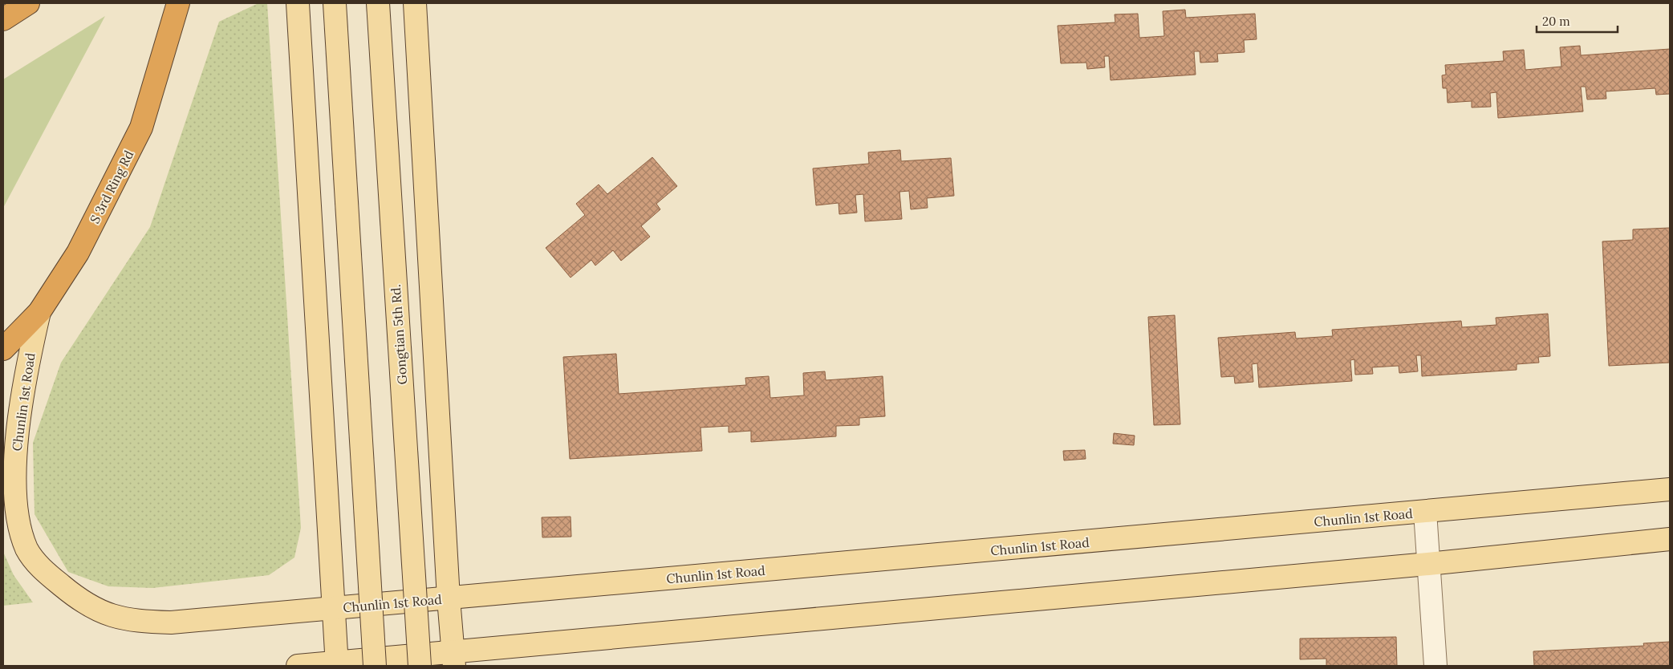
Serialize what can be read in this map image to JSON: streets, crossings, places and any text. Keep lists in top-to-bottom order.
{
  "streets": {
    "highway": ["S 3rd Ring Rd"],
    "main road": ["Gongtian 5th Rd.", "Chunlin 1st Road"]
  },
  "crossings": [
    ["S 3rd Ring Rd", "Chunlin 1st Road"]
  ],
  "scale_bar": "20 m"
}
